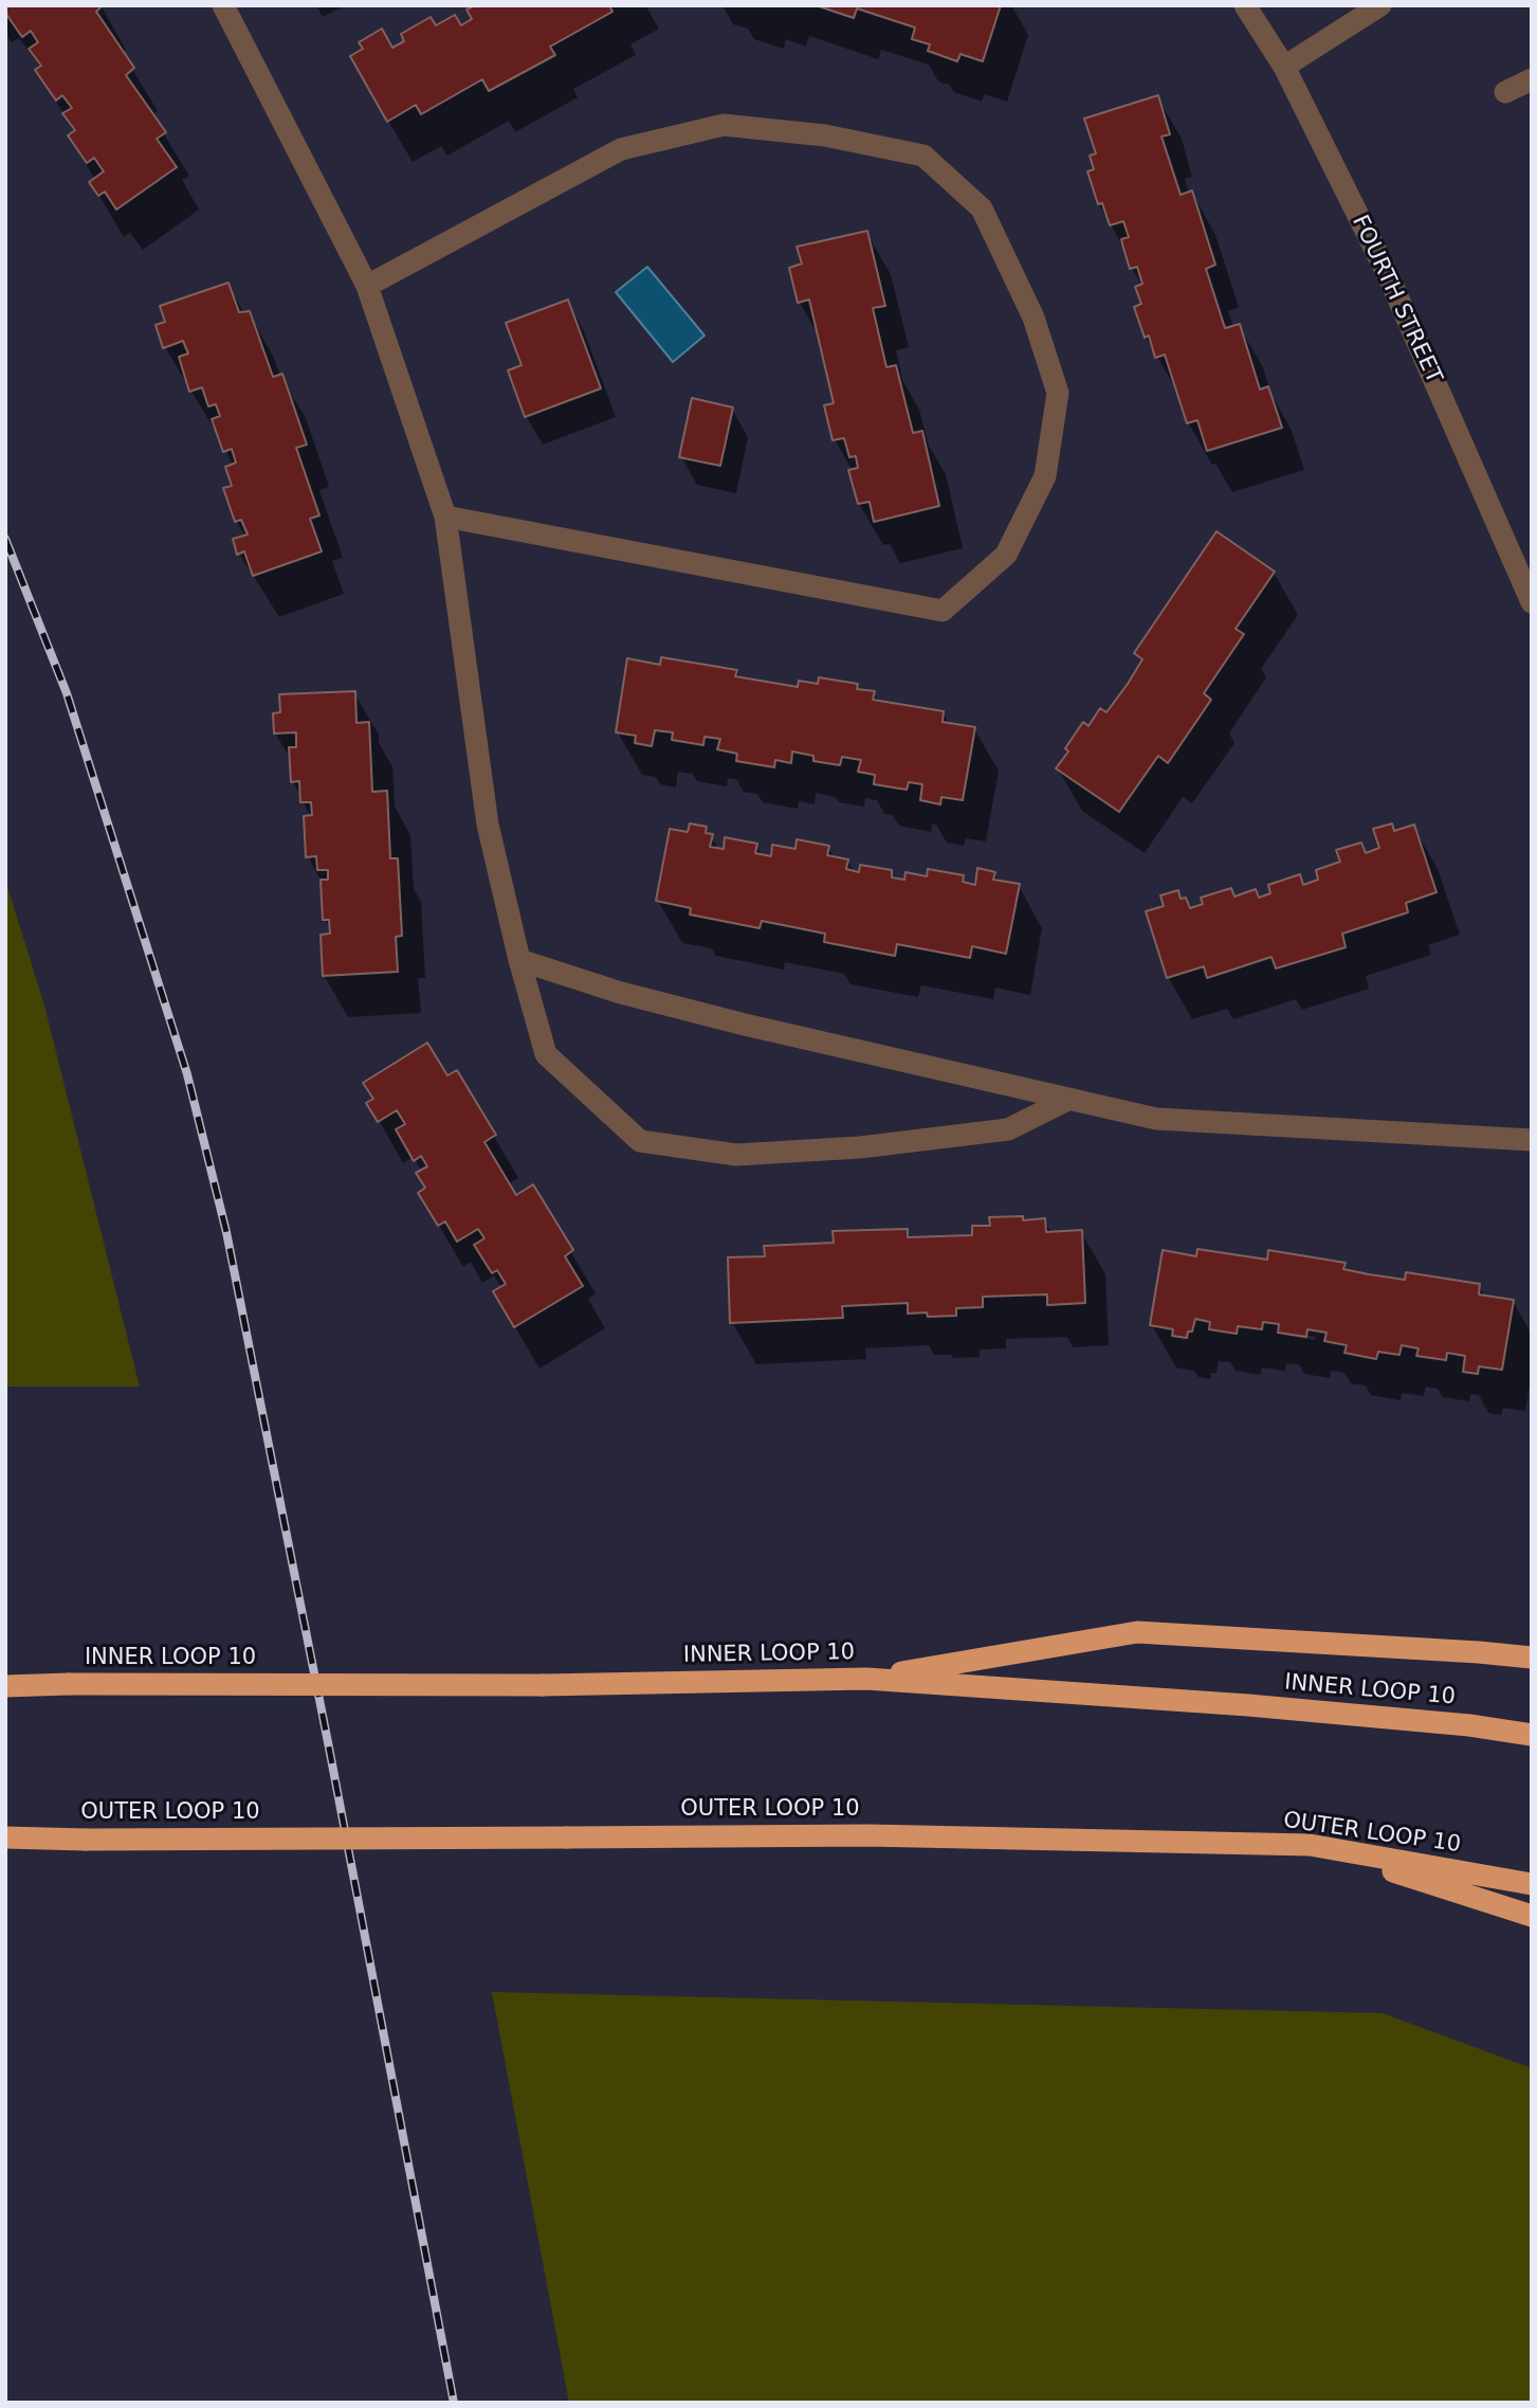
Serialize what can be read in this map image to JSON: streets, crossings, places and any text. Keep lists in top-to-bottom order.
{
  "streets": {
    "highway": ["INNER LOOP 10", "OUTER LOOP 10"],
    "street": ["FOURTH STREET"]
  }
}
